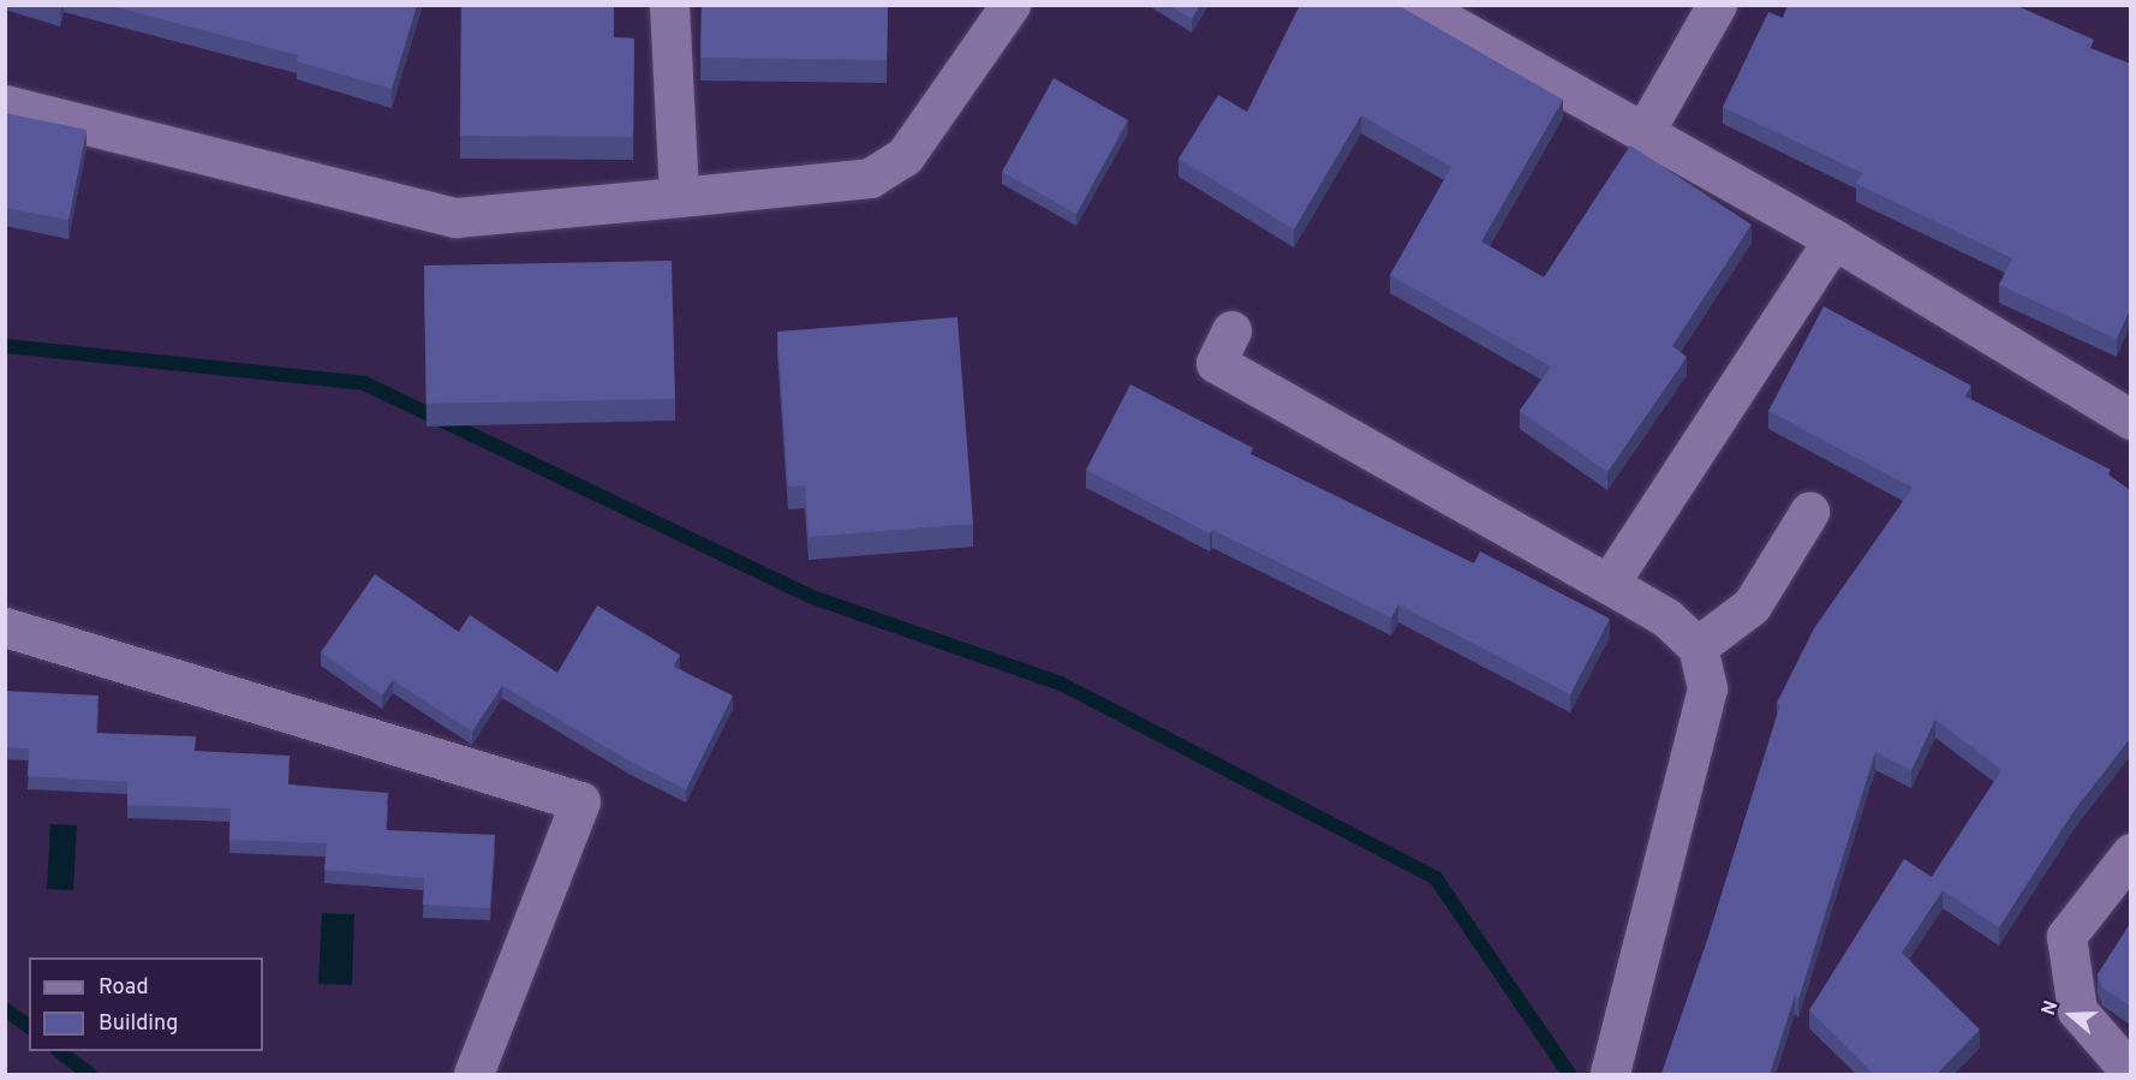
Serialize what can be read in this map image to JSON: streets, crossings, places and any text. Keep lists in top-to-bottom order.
{
  "legend": ["Road", "Building"],
  "north": "left"
}
